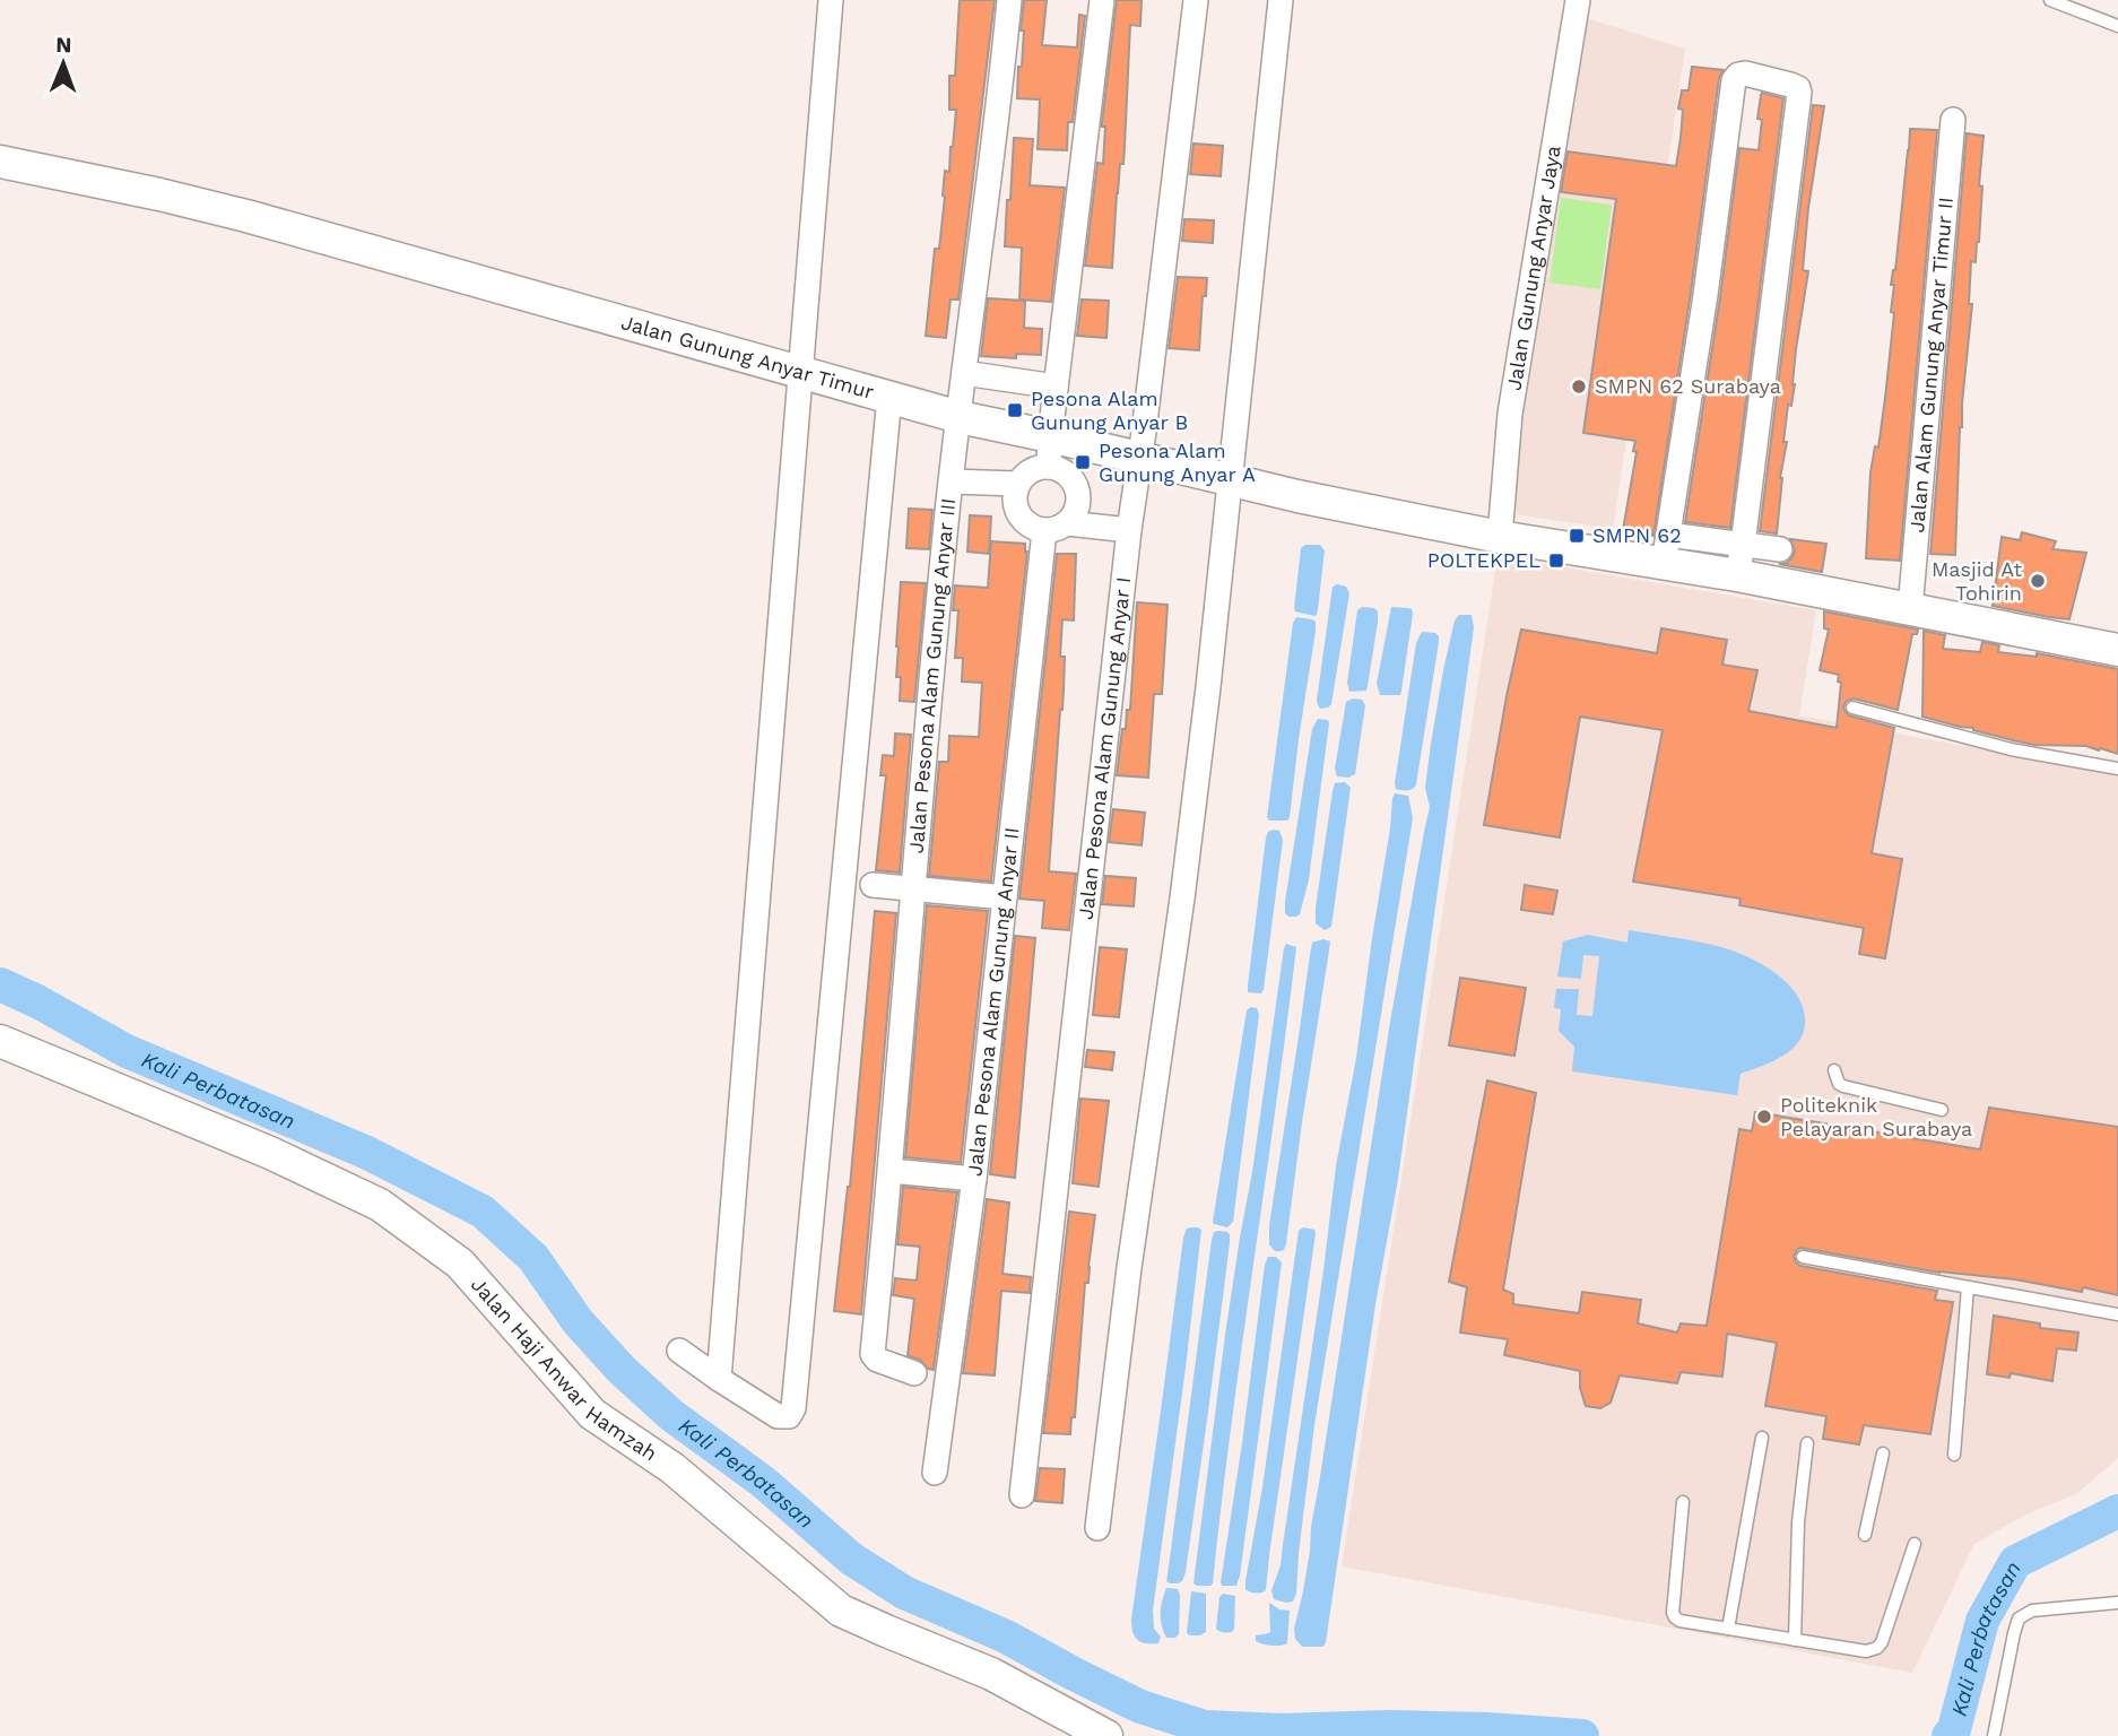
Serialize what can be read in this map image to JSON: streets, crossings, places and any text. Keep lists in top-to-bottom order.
{
  "streets": {
    "street": [
      "Jalan Gunung Anyar Jaya",
      "Jalan Gunung Anyar Timur",
      "Jalan Alam Gunung Anyar Timur II",
      "Jalan Pesona Alam Gunung Anyar III",
      "Jalan Pesona Alam Gunung Anyar I",
      "Jalan Pesona Alam Gunung Anyar II",
      "Jalan Haji Anwar Hamzah"
    ]
  },
  "crossings": [
    ["Jalan Gunung Anyar Jaya", "Jalan Gunung Anyar Timur"],
    ["Jalan Gunung Anyar Timur", "Jalan Alam Gunung Anyar Timur II"],
    ["Jalan Gunung Anyar Timur", "Jalan Pesona Alam Gunung Anyar III"],
    ["Jalan Gunung Anyar Timur", "Jalan Pesona Alam Gunung Anyar I"],
    ["Jalan Gunung Anyar Timur", "Jalan Pesona Alam Gunung Anyar II"]
  ],
  "water": ["Kali Perbatasan"],
  "places": {
    "other": ["SMPN 62 Surabaya", "Masjid At Tohirin", "Politeknik Pelayaran Surabaya"],
    "transit": [
      "Pesona Alam Gunung Anyar B",
      "Pesona Alam Gunung Anyar A",
      "SMPN 62",
      "POLTEKPEL"
    ]
  },
  "north": "top"
}
